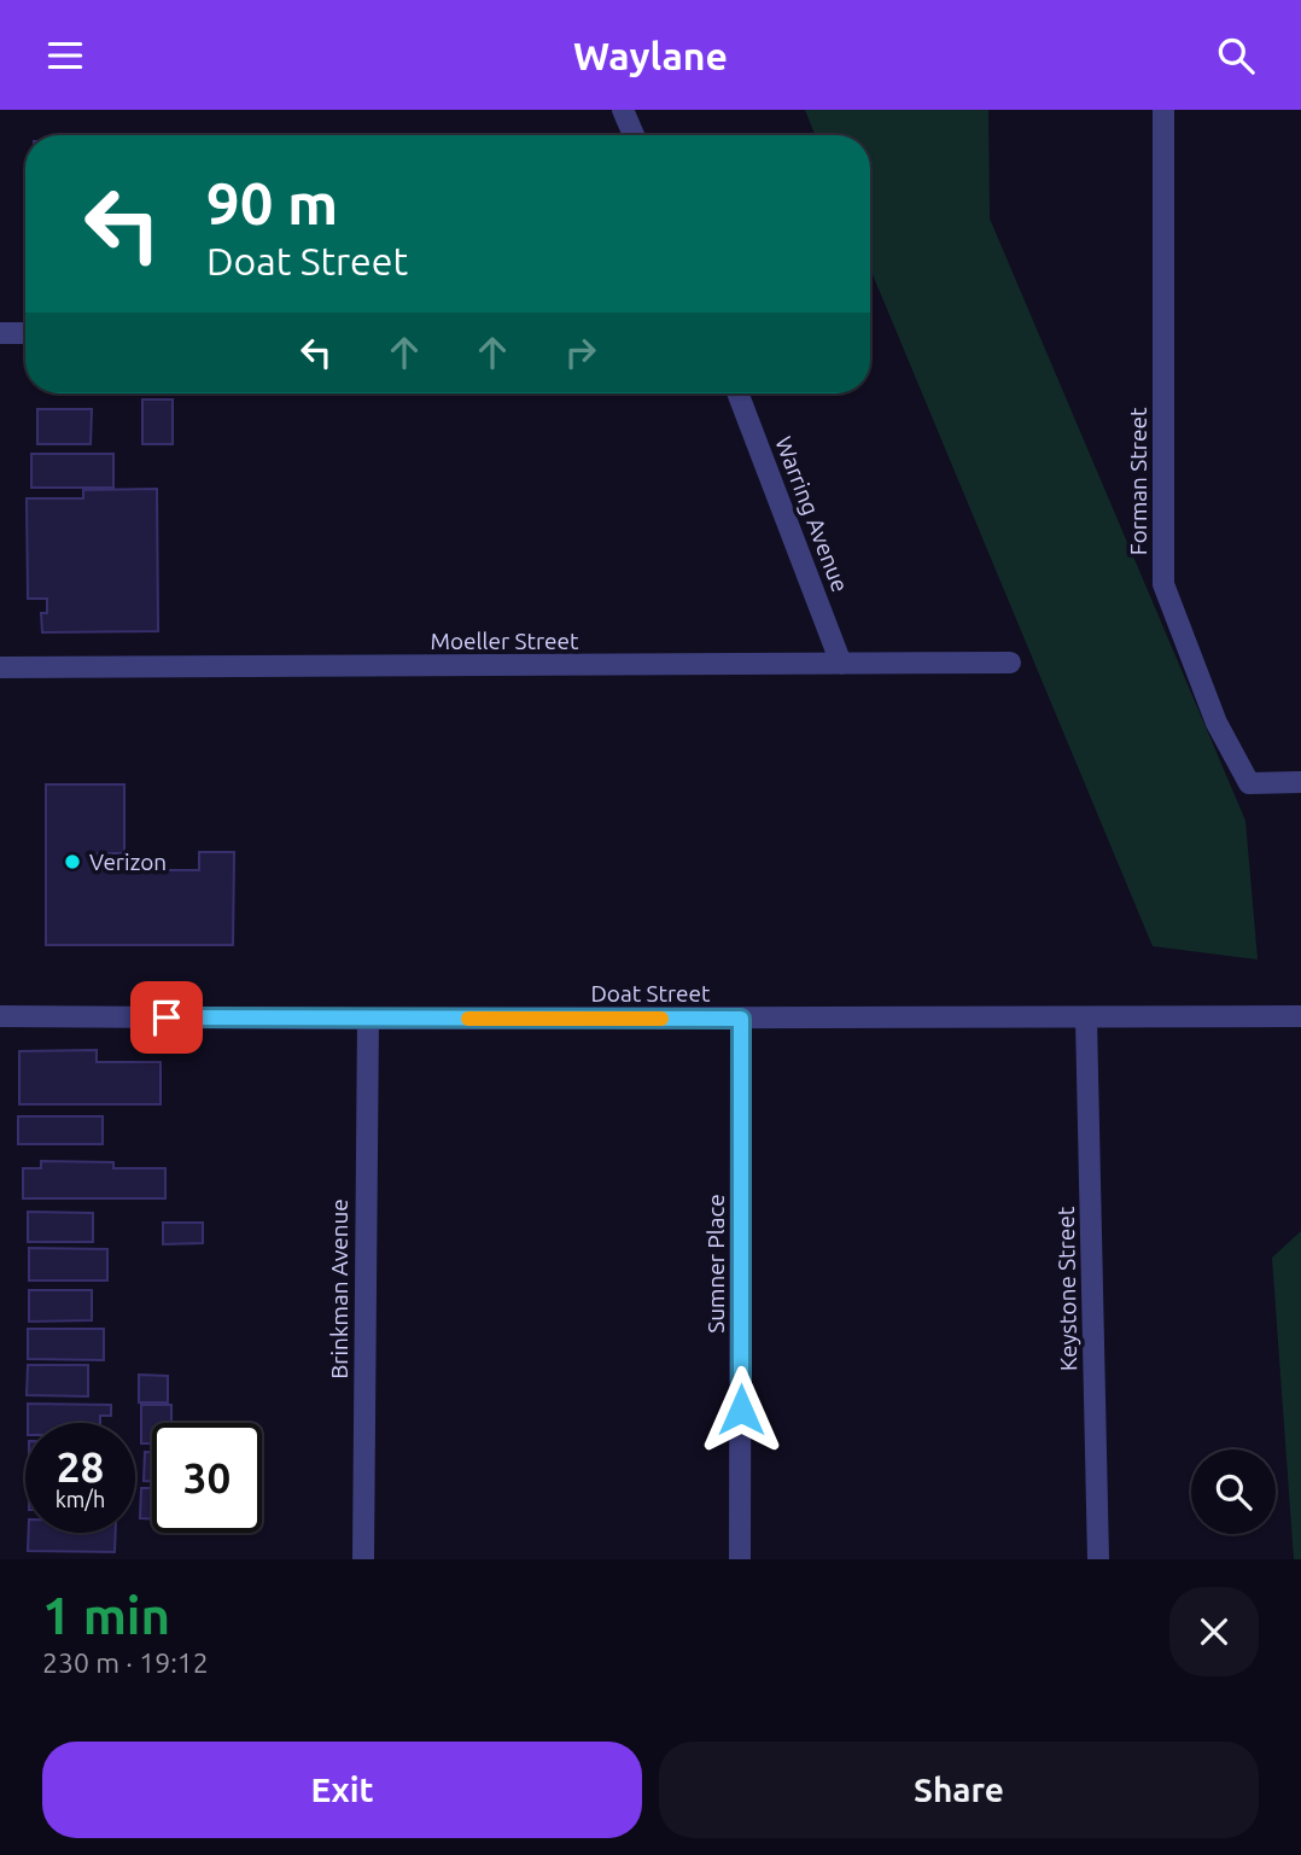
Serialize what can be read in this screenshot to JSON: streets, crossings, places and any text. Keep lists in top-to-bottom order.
{
  "streets": {
    "street": [
      "Forman Street",
      "Warring Avenue",
      "Moeller Street",
      "Doat Street",
      "Sumner Place",
      "Brinkman Avenue",
      "Keystone Street"
    ]
  },
  "crossings": [
    ["Warring Avenue", "Moeller Street"],
    ["Doat Street", "Sumner Place"],
    ["Doat Street", "Brinkman Avenue"],
    ["Doat Street", "Keystone Street"]
  ],
  "places": ["Verizon"],
  "page": {
    "header": "Waylane",
    "turn": ["90 m", "Doat Street"],
    "speed": "28 km/h",
    "limit": "30",
    "heading": ["1 min", "230 m · 19:12"],
    "buttons": ["Exit", "Share"]
  }
}
